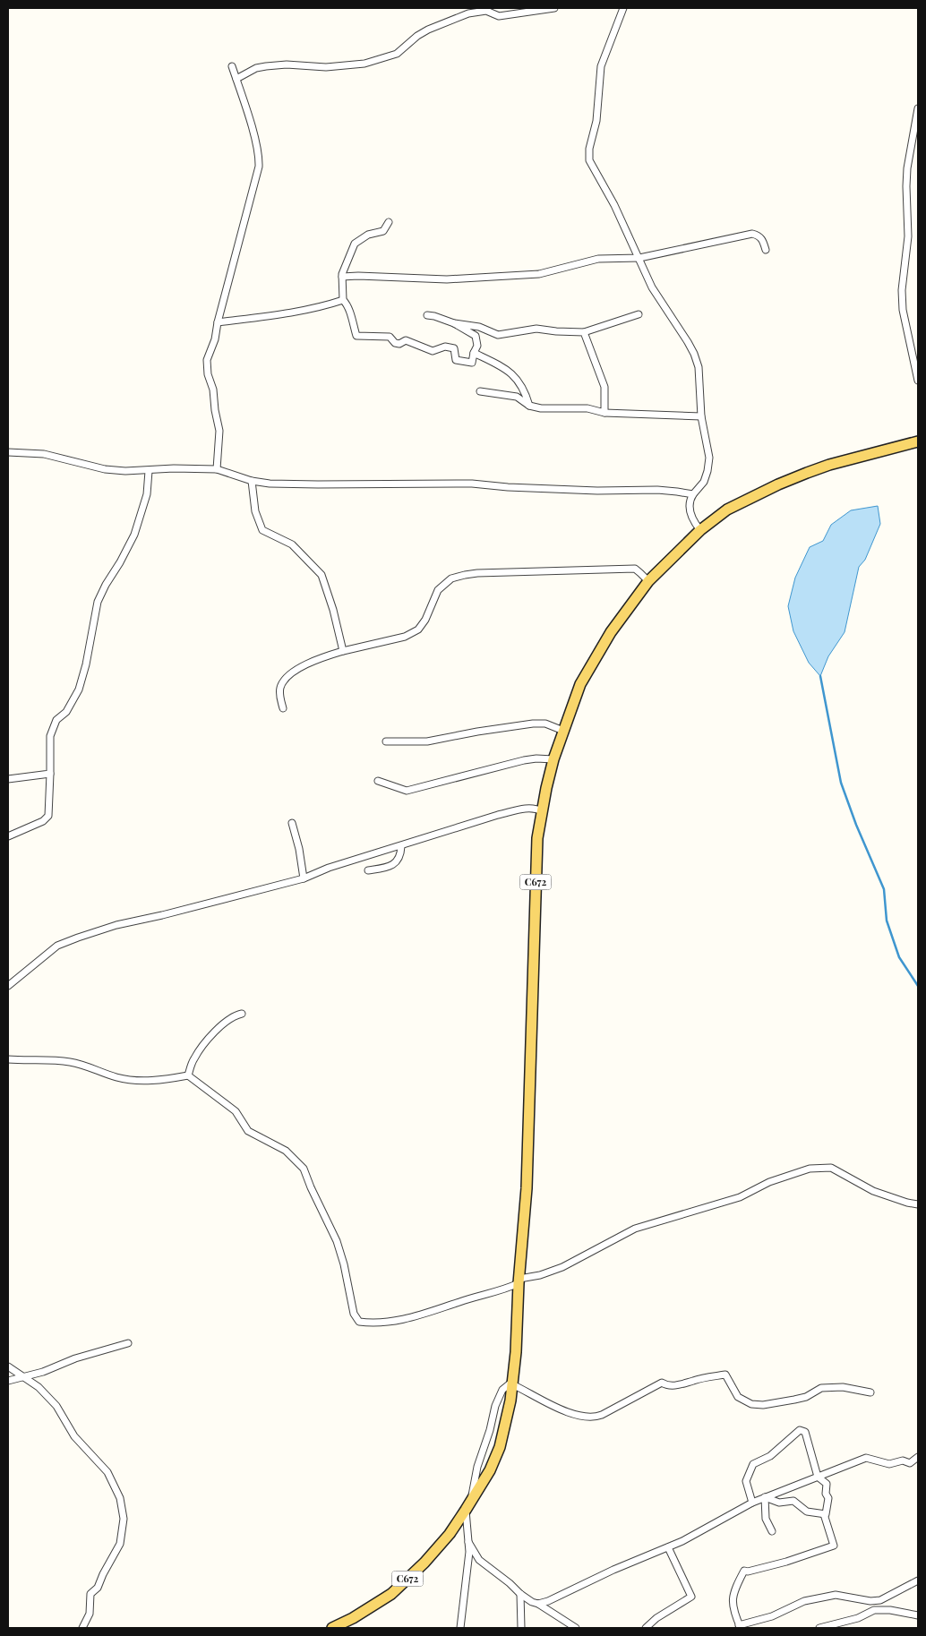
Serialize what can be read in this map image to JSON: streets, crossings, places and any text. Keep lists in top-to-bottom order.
{
  "streets": {
    "main road": ["C672"]
  }
}
